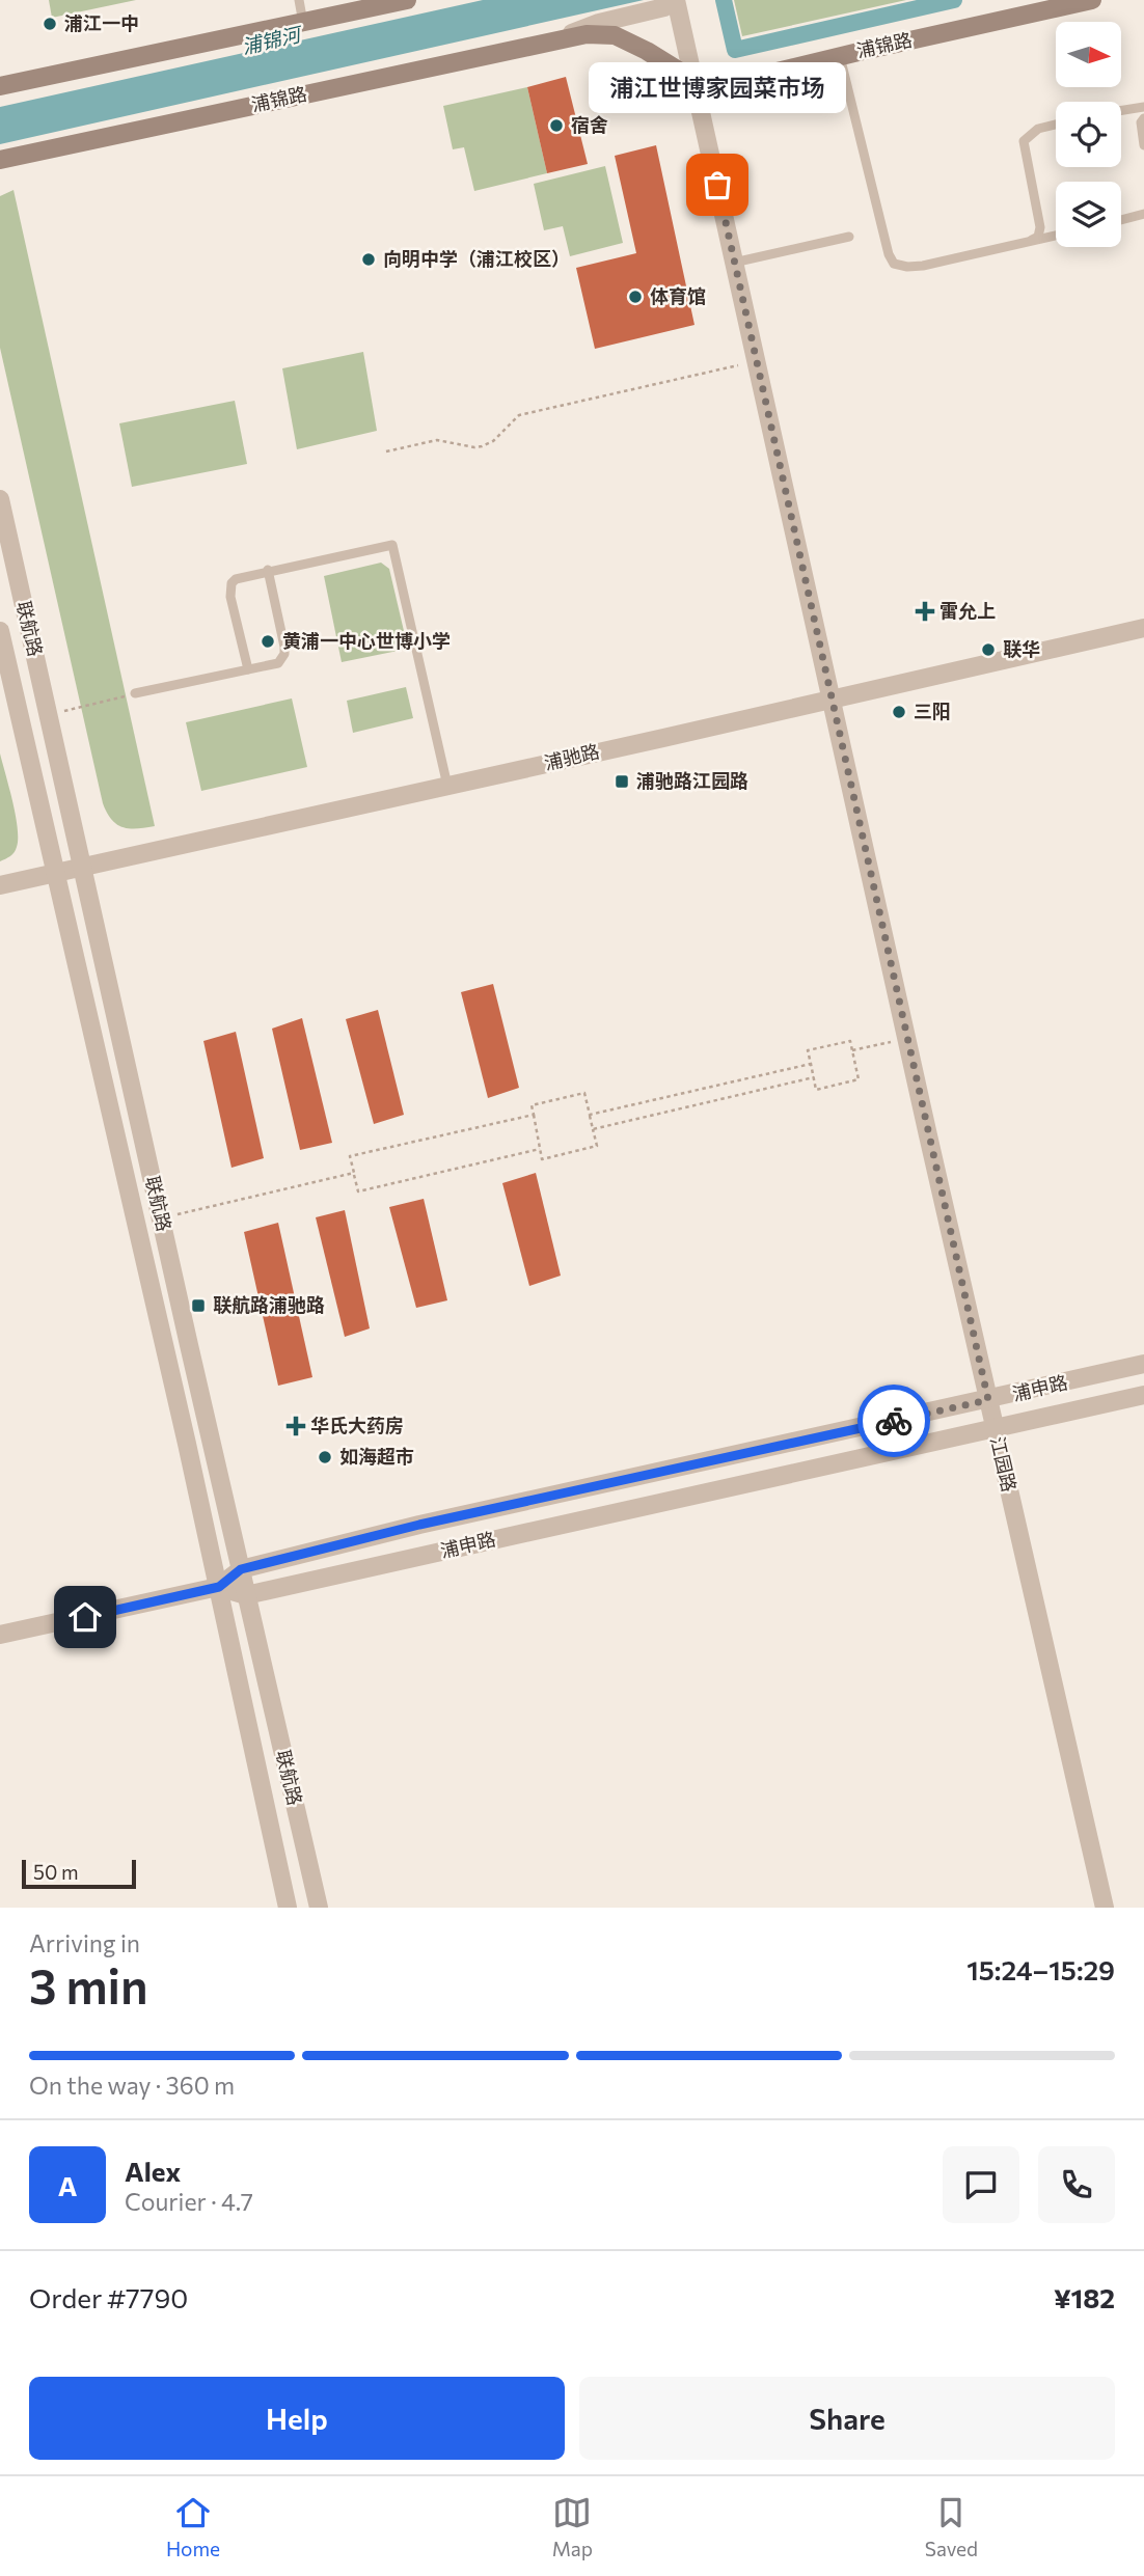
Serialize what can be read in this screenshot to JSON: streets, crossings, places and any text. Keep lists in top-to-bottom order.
{
  "streets": {
    "main road": ["浦锦路"],
    "street": [
      "联航路",
      "浦驰路",
      "浦申路",
      "江园路"
    ]
  },
  "crossings": [
    ["浦锦路", "江园路"],
    ["联航路", "浦驰路"],
    ["联航路", "浦申路"],
    ["浦驰路", "江园路"],
    ["浦申路", "江园路"]
  ],
  "water": ["浦锦河"],
  "places": {
    "other": [
      "浦江一中",
      "宿舍",
      "浦江世博家园菜市场",
      "向明中学（浦江校区）",
      "体育馆",
      "黄浦一中心世博小学",
      "联华",
      "三阳",
      "如海超市"
    ],
    "health": ["雷允上", "华氏大药房"],
    "transit": ["浦驰路江园路", "联航路浦驰路"]
  },
  "scale_bar": "50 m",
  "north": "right",
  "page": {
    "bubble": "浦江世博家园菜市场",
    "scale": "50 m",
    "heading": ["3 min", "Arriving in", "15:24–15:29"],
    "panel": [
      "Alex",
      "Courier · 4.7",
      "Order #7790",
      "¥182"
    ],
    "bar": "On the way · 360 m",
    "round": "A",
    "buttons": ["Help", "Share"],
    "tabs": ["Home", "Map", "Saved"]
  }
}
